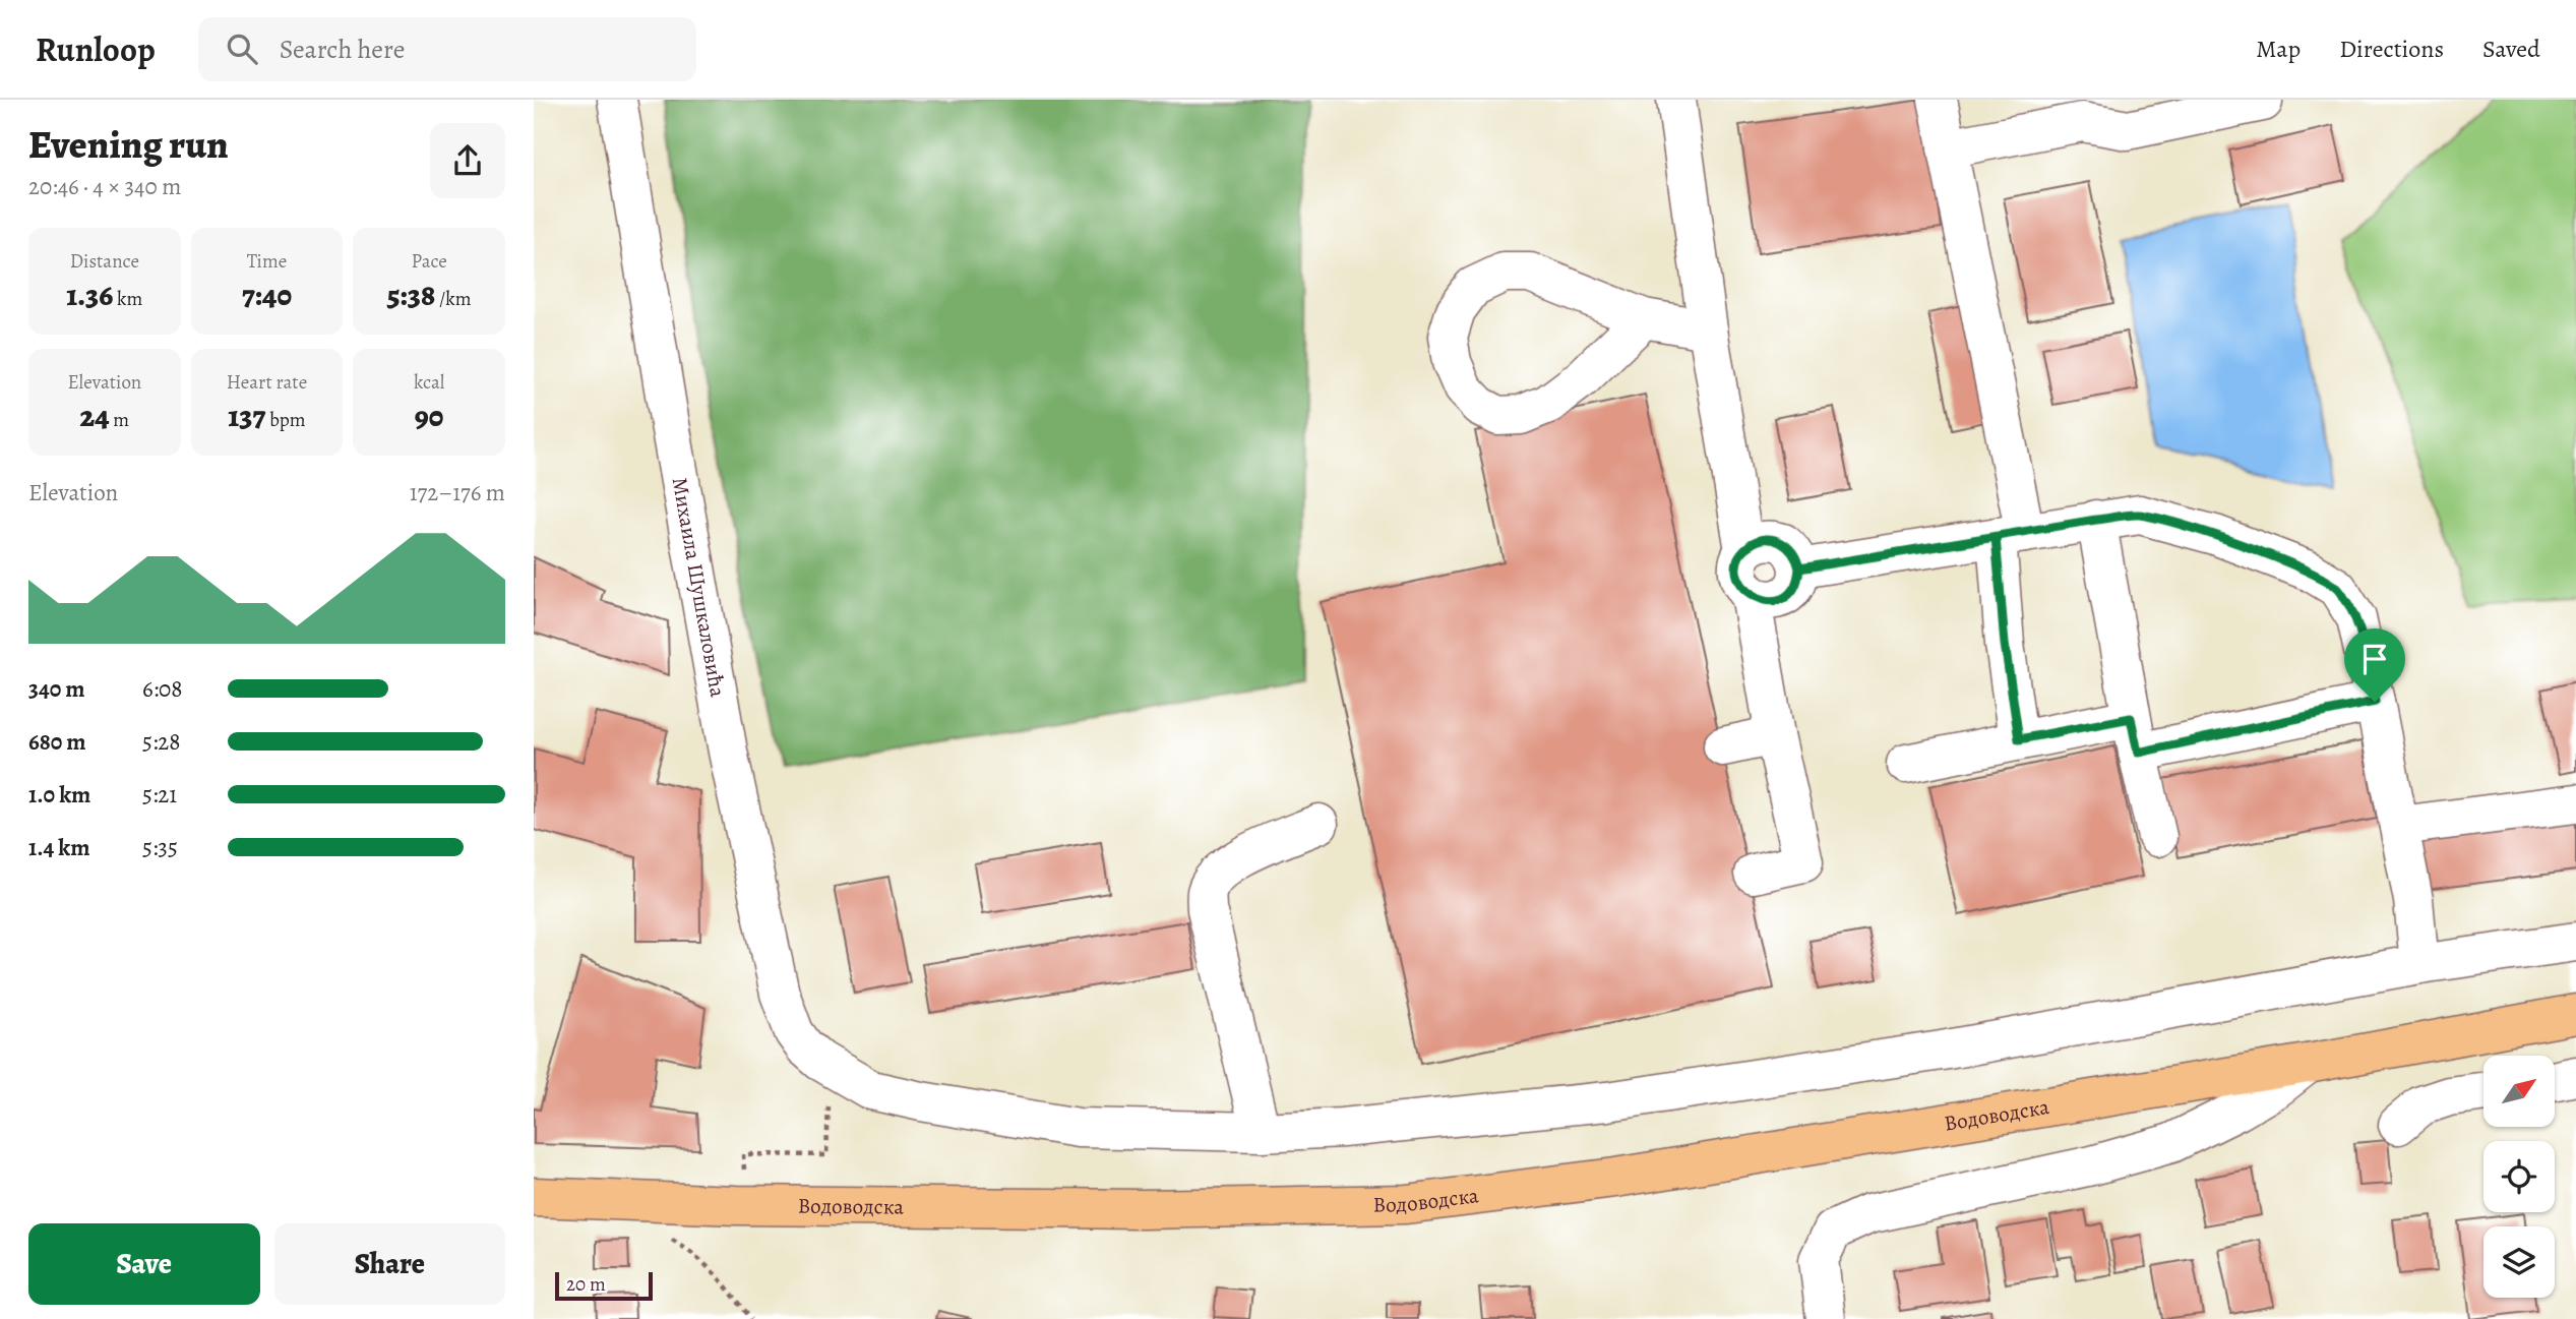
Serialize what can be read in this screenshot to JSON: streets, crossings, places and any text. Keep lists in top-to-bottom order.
{
  "streets": {
    "main road": ["Водоводска"],
    "street": ["Михаила Шушкаловића"]
  },
  "scale_bar": "20 m",
  "north": "top right",
  "page": {
    "header": "Runloop",
    "search": "Search here",
    "nav": ["Map", "Directions", "Saved"],
    "heading": ["Evening run", "20:46 · 4 × 340 m"],
    "stats": [
      ["Distance", "1.36 km"],
      ["Time", "7:40"],
      ["Pace", "5:38 /km"],
      ["Elevation", "24 m"],
      ["Heart rate", "137 bpm"],
      ["kcal", "90"]
    ],
    "chart": ["Elevation", "172–176 m"],
    "list": [
      {
        "name": "340 m",
        "note": "6:08"
      },
      {
        "name": "680 m",
        "note": "5:28"
      },
      {
        "name": "1.0 km",
        "note": "5:21"
      },
      {
        "name": "1.4 km",
        "note": "5:35"
      }
    ],
    "buttons": ["Save", "Share"],
    "scale": "20 m"
  }
}
